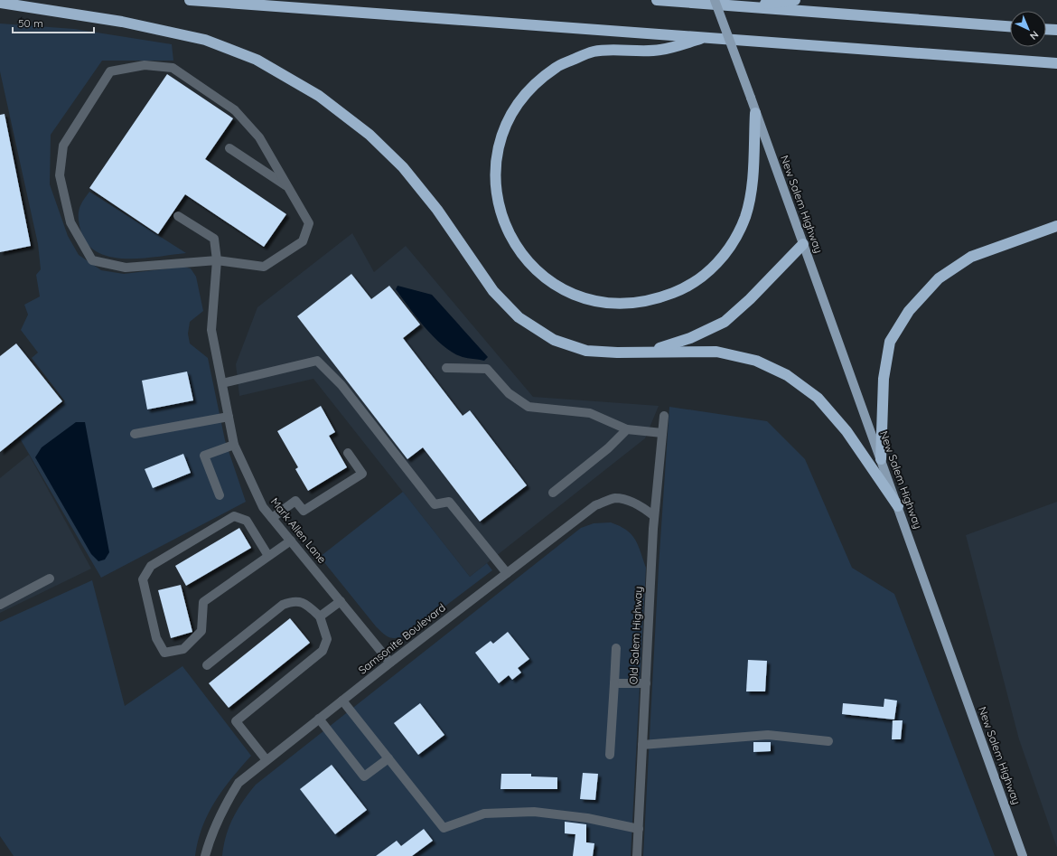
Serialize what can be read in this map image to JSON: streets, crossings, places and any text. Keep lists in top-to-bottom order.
{
  "streets": {
    "main road": ["New Salem Highway"],
    "street": ["Mark Allen Lane", "Old Salem Highway", "Samsonite Boulevard"]
  },
  "crossings": [
    ["Mark Allen Lane", "Samsonite Boulevard"],
    ["Old Salem Highway", "Samsonite Boulevard"]
  ],
  "scale_bar": "50 m",
  "north": "bottom right"
}
